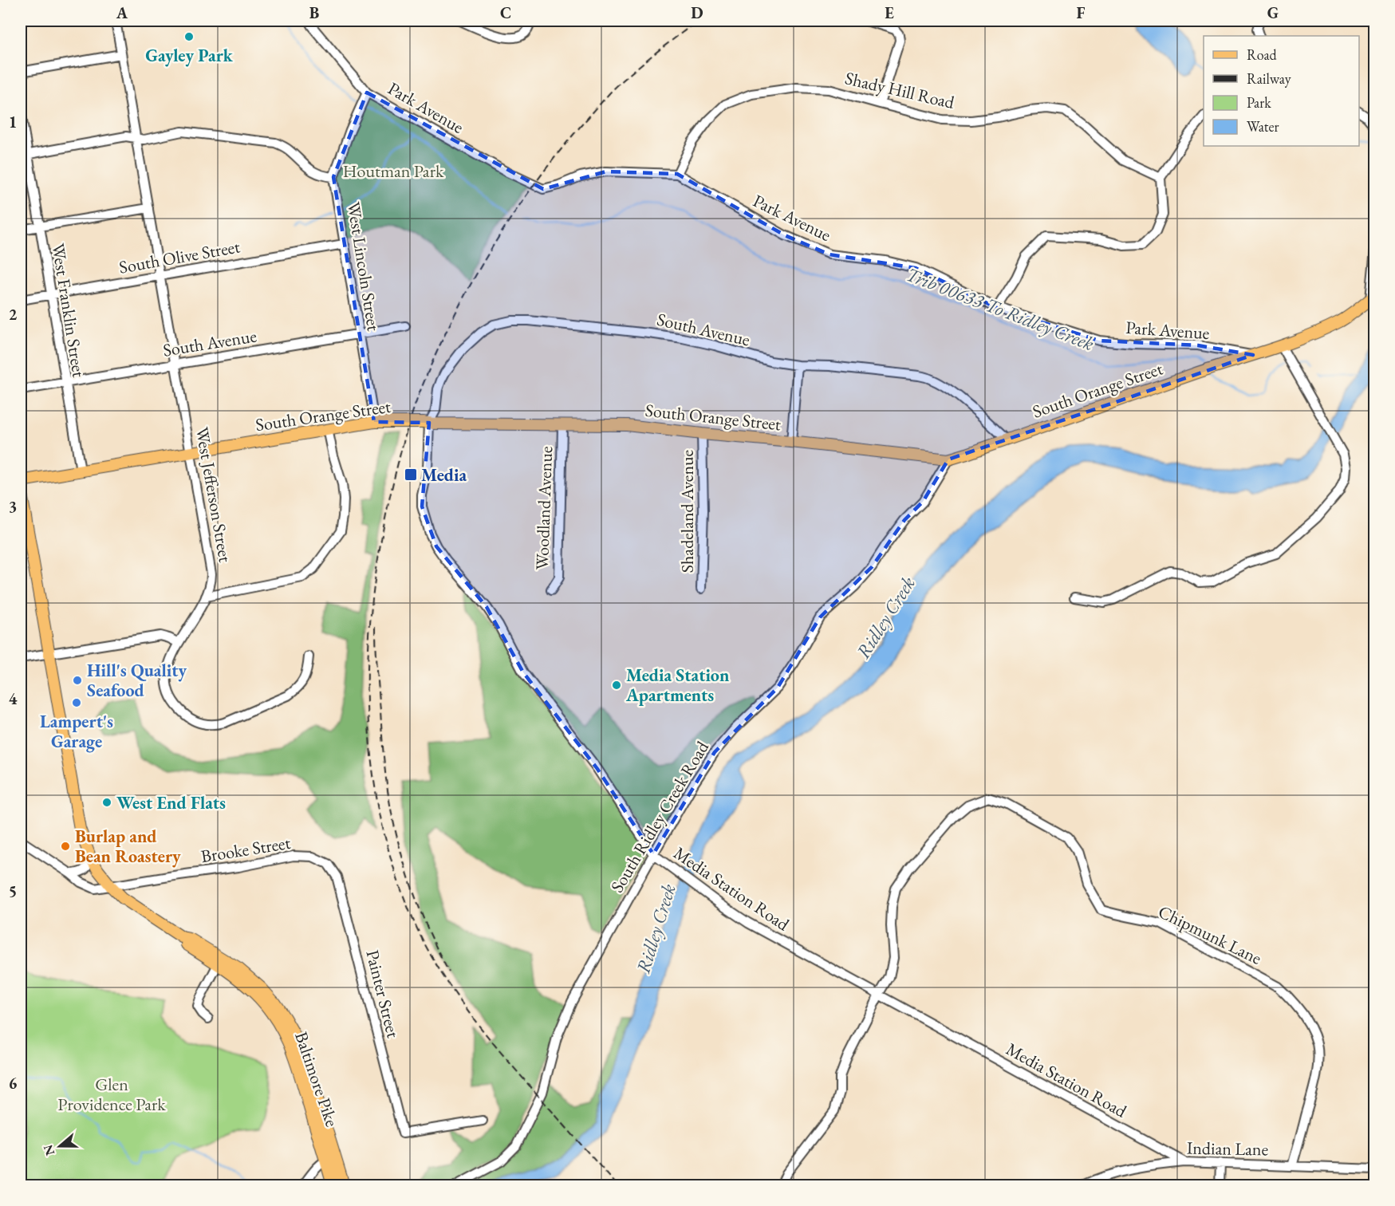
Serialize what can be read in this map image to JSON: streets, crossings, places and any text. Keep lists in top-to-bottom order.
{
  "streets": {
    "main road": ["South Orange Street", "Baltimore Pike"],
    "street": [
      "Shady Hill Road",
      "Park Avenue",
      "South Olive Street",
      "West Lincoln Street",
      "West Franklin Street",
      "South Avenue",
      "West Jefferson Street",
      "Woodland Avenue",
      "Shadeland Avenue",
      "South Ridley Creek Road",
      "Brooke Street",
      "Media Station Road",
      "Chipmunk Lane",
      "Painter Street",
      "Indian Lane"
    ]
  },
  "crossings": [
    ["Shady Hill Road", "Park Avenue"],
    ["Park Avenue", "West Lincoln Street"],
    ["Park Avenue", "South Orange Street"],
    ["South Olive Street", "West Lincoln Street"],
    ["South Olive Street", "West Franklin Street"],
    ["South Olive Street", "West Jefferson Street"],
    ["West Lincoln Street", "South Avenue"],
    ["West Lincoln Street", "South Orange Street"],
    ["West Franklin Street", "South Avenue"],
    ["West Franklin Street", "South Orange Street"],
    ["South Avenue", "South Orange Street"],
    ["South Avenue", "West Jefferson Street"],
    ["South Avenue", "Media Station Road"],
    ["South Orange Street", "West Jefferson Street"],
    ["South Orange Street", "Woodland Avenue"],
    ["South Orange Street", "Shadeland Avenue"],
    ["South Orange Street", "South Ridley Creek Road"],
    ["South Orange Street", "Media Station Road"],
    ["South Ridley Creek Road", "Media Station Road"],
    ["Brooke Street", "Painter Street"],
    ["Media Station Road", "Chipmunk Lane"],
    ["Media Station Road", "Indian Lane"],
    ["Chipmunk Lane", "Indian Lane"]
  ],
  "water": ["Trib 00633 To Ridley Creek", "Ridley Creek"],
  "parks": ["Houtman Park", "Glen Providence Park"],
  "places": {
    "other": [
      "Gayley Park",
      "Hill's Quality Seafood",
      "Media Station Apartments",
      "Lampert's Garage",
      "West End Flats",
      "Burlap and Bean Roastery"
    ],
    "transit": ["Media"]
  },
  "legend": [
    "Road",
    "Railway",
    "Park",
    "Water"
  ],
  "north": "left",
  "grid": {
    "columns": [
      "A",
      "B",
      "C",
      "D",
      "E",
      "F",
      "G"
    ],
    "rows": [
      "1",
      "2",
      "3",
      "4",
      "5",
      "6"
    ]
  }
}
